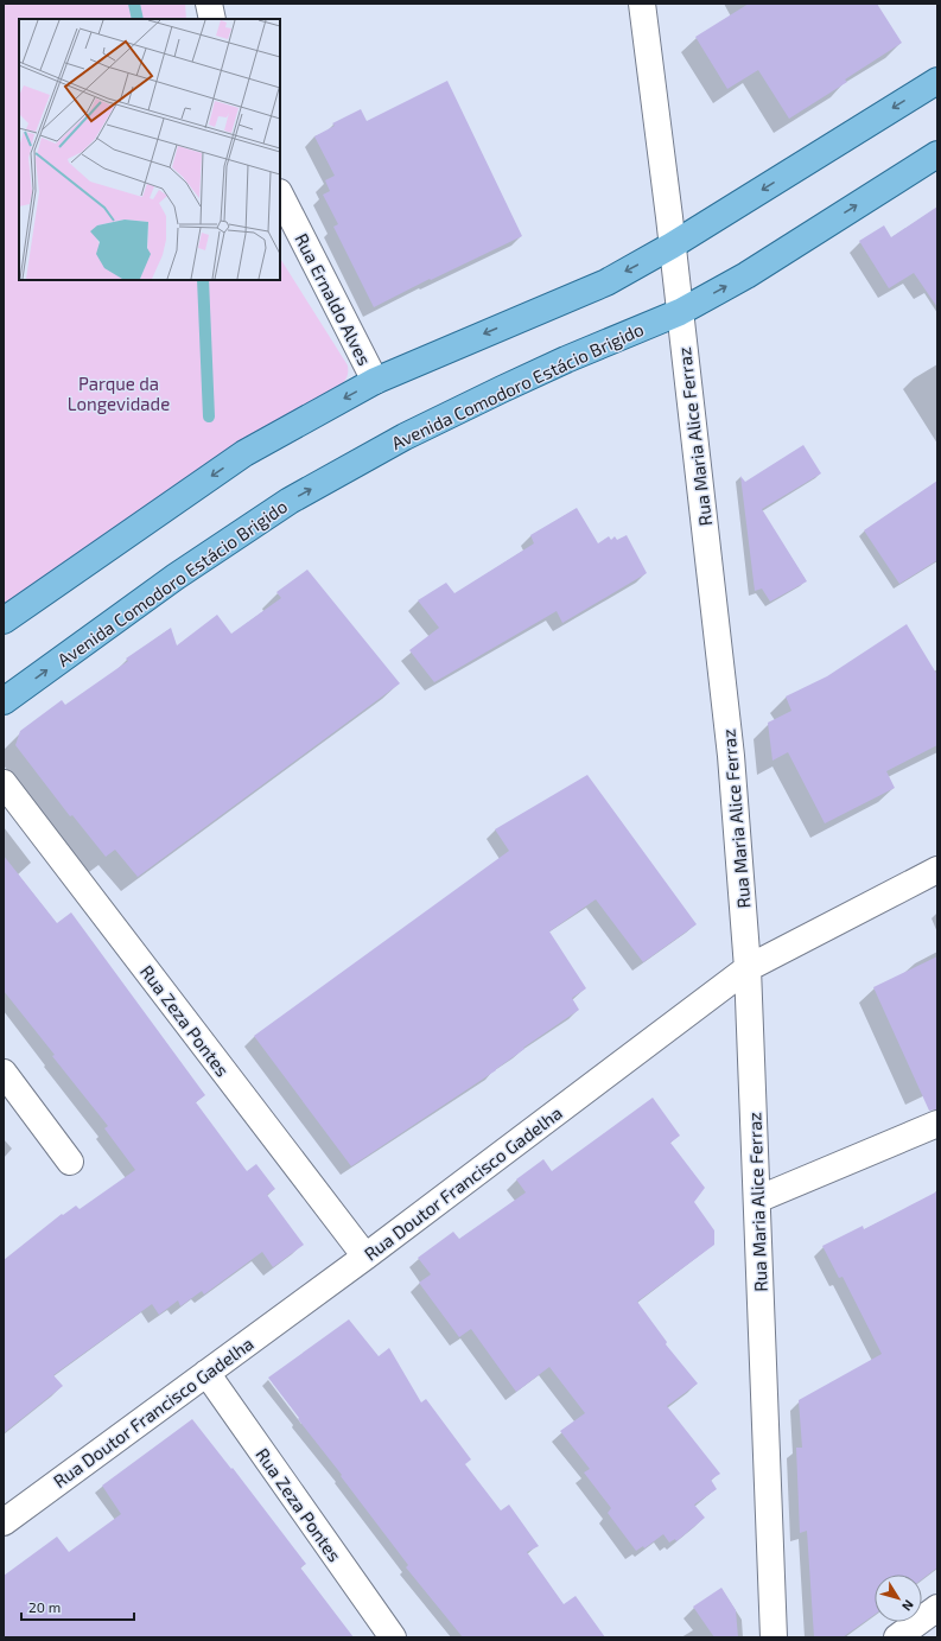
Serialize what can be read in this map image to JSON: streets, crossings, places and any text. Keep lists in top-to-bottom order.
{
  "streets": {
    "main road": ["Avenida Comodoro Estácio Brigido"],
    "street": [
      "Rua Ernaldo Alves",
      "Rua Maria Alice Ferraz",
      "Rua Zeza Pontes",
      "Rua Doutor Francisco Gadelha"
    ]
  },
  "crossings": [
    ["Avenida Comodoro Estácio Brigido", "Rua Maria Alice Ferraz"],
    ["Rua Maria Alice Ferraz", "Rua Doutor Francisco Gadelha"],
    ["Rua Zeza Pontes", "Rua Doutor Francisco Gadelha"]
  ],
  "parks": ["Parque da Longevidade"],
  "scale_bar": "20 m",
  "north": "bottom right"
}
